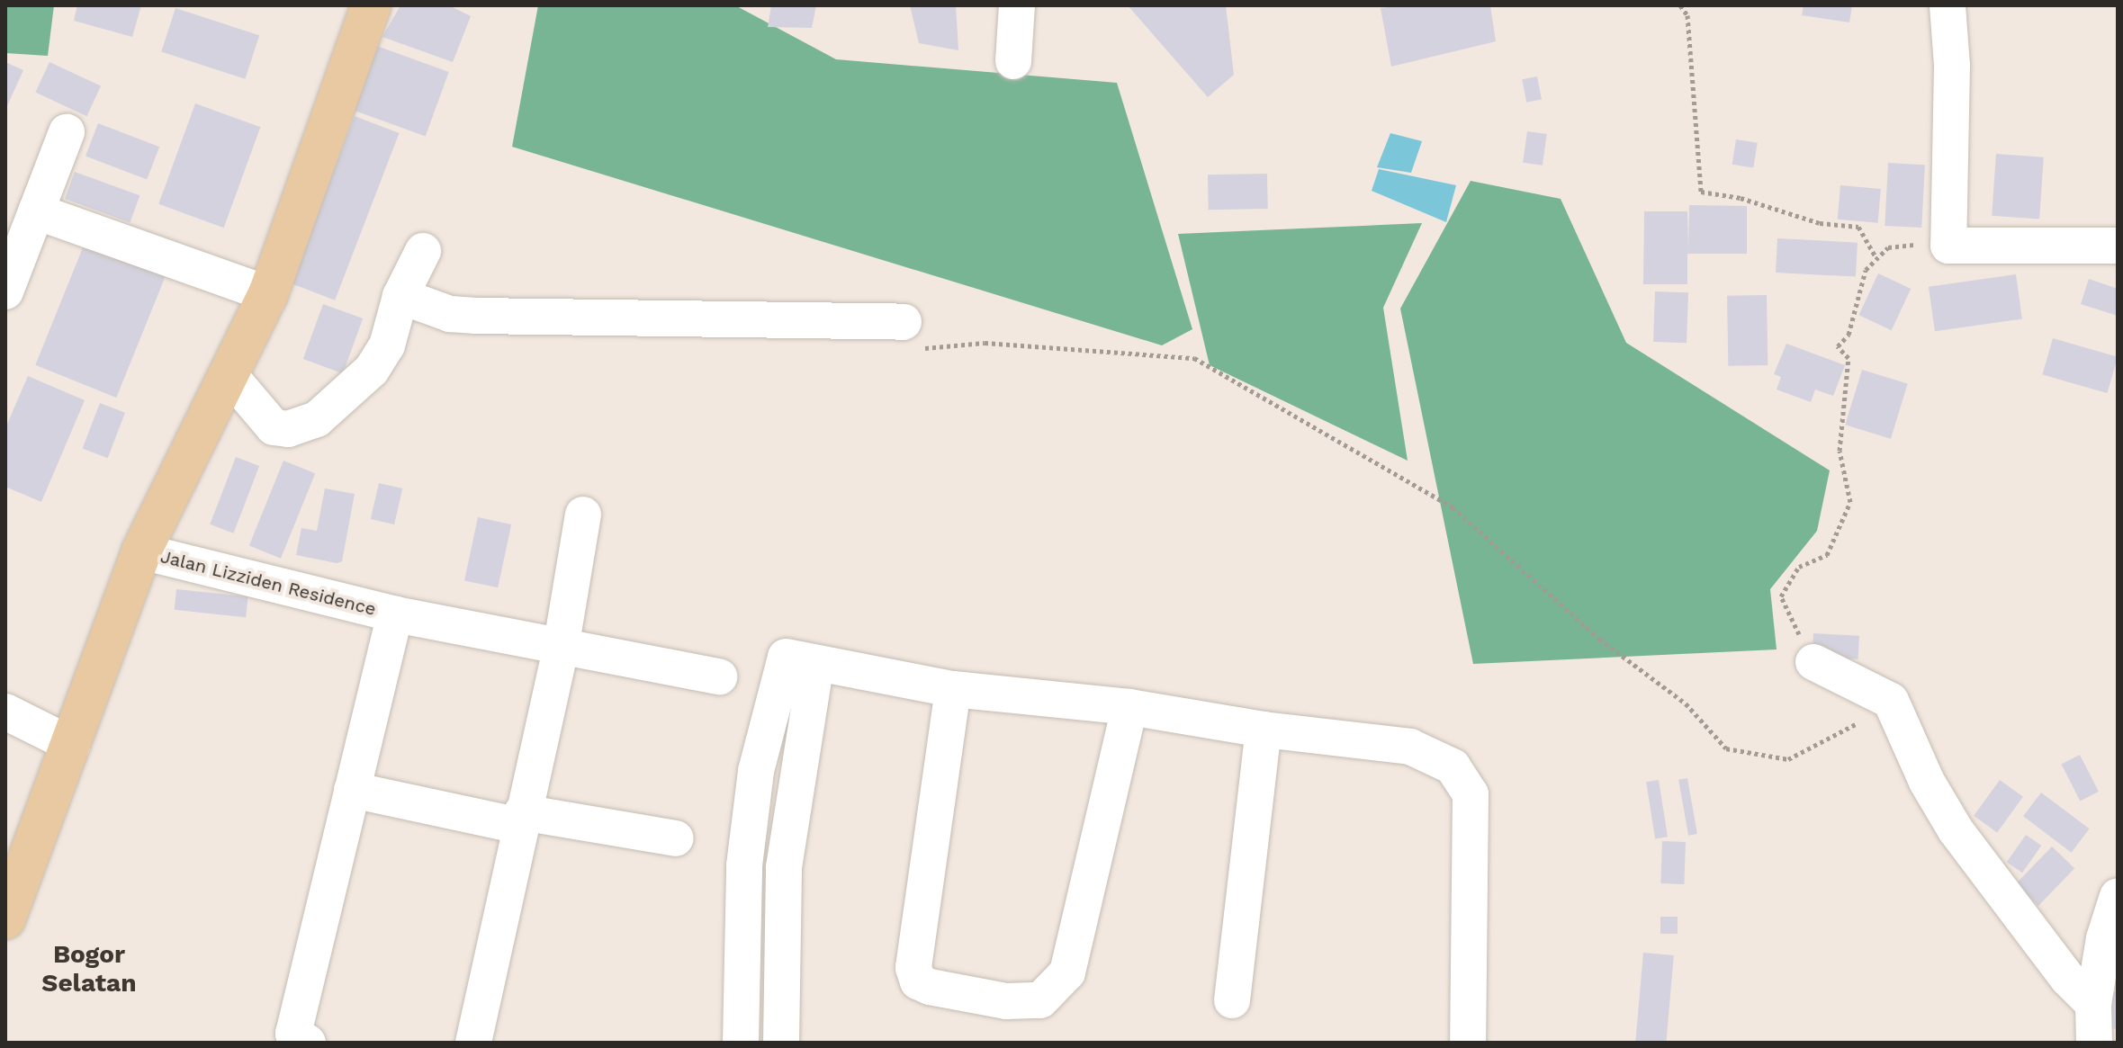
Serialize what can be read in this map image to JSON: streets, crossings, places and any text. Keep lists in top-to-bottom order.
{
  "streets": {
    "street": ["Jalan Lizziden Residence"]
  },
  "districts": ["Bogor Selatan"]
}
